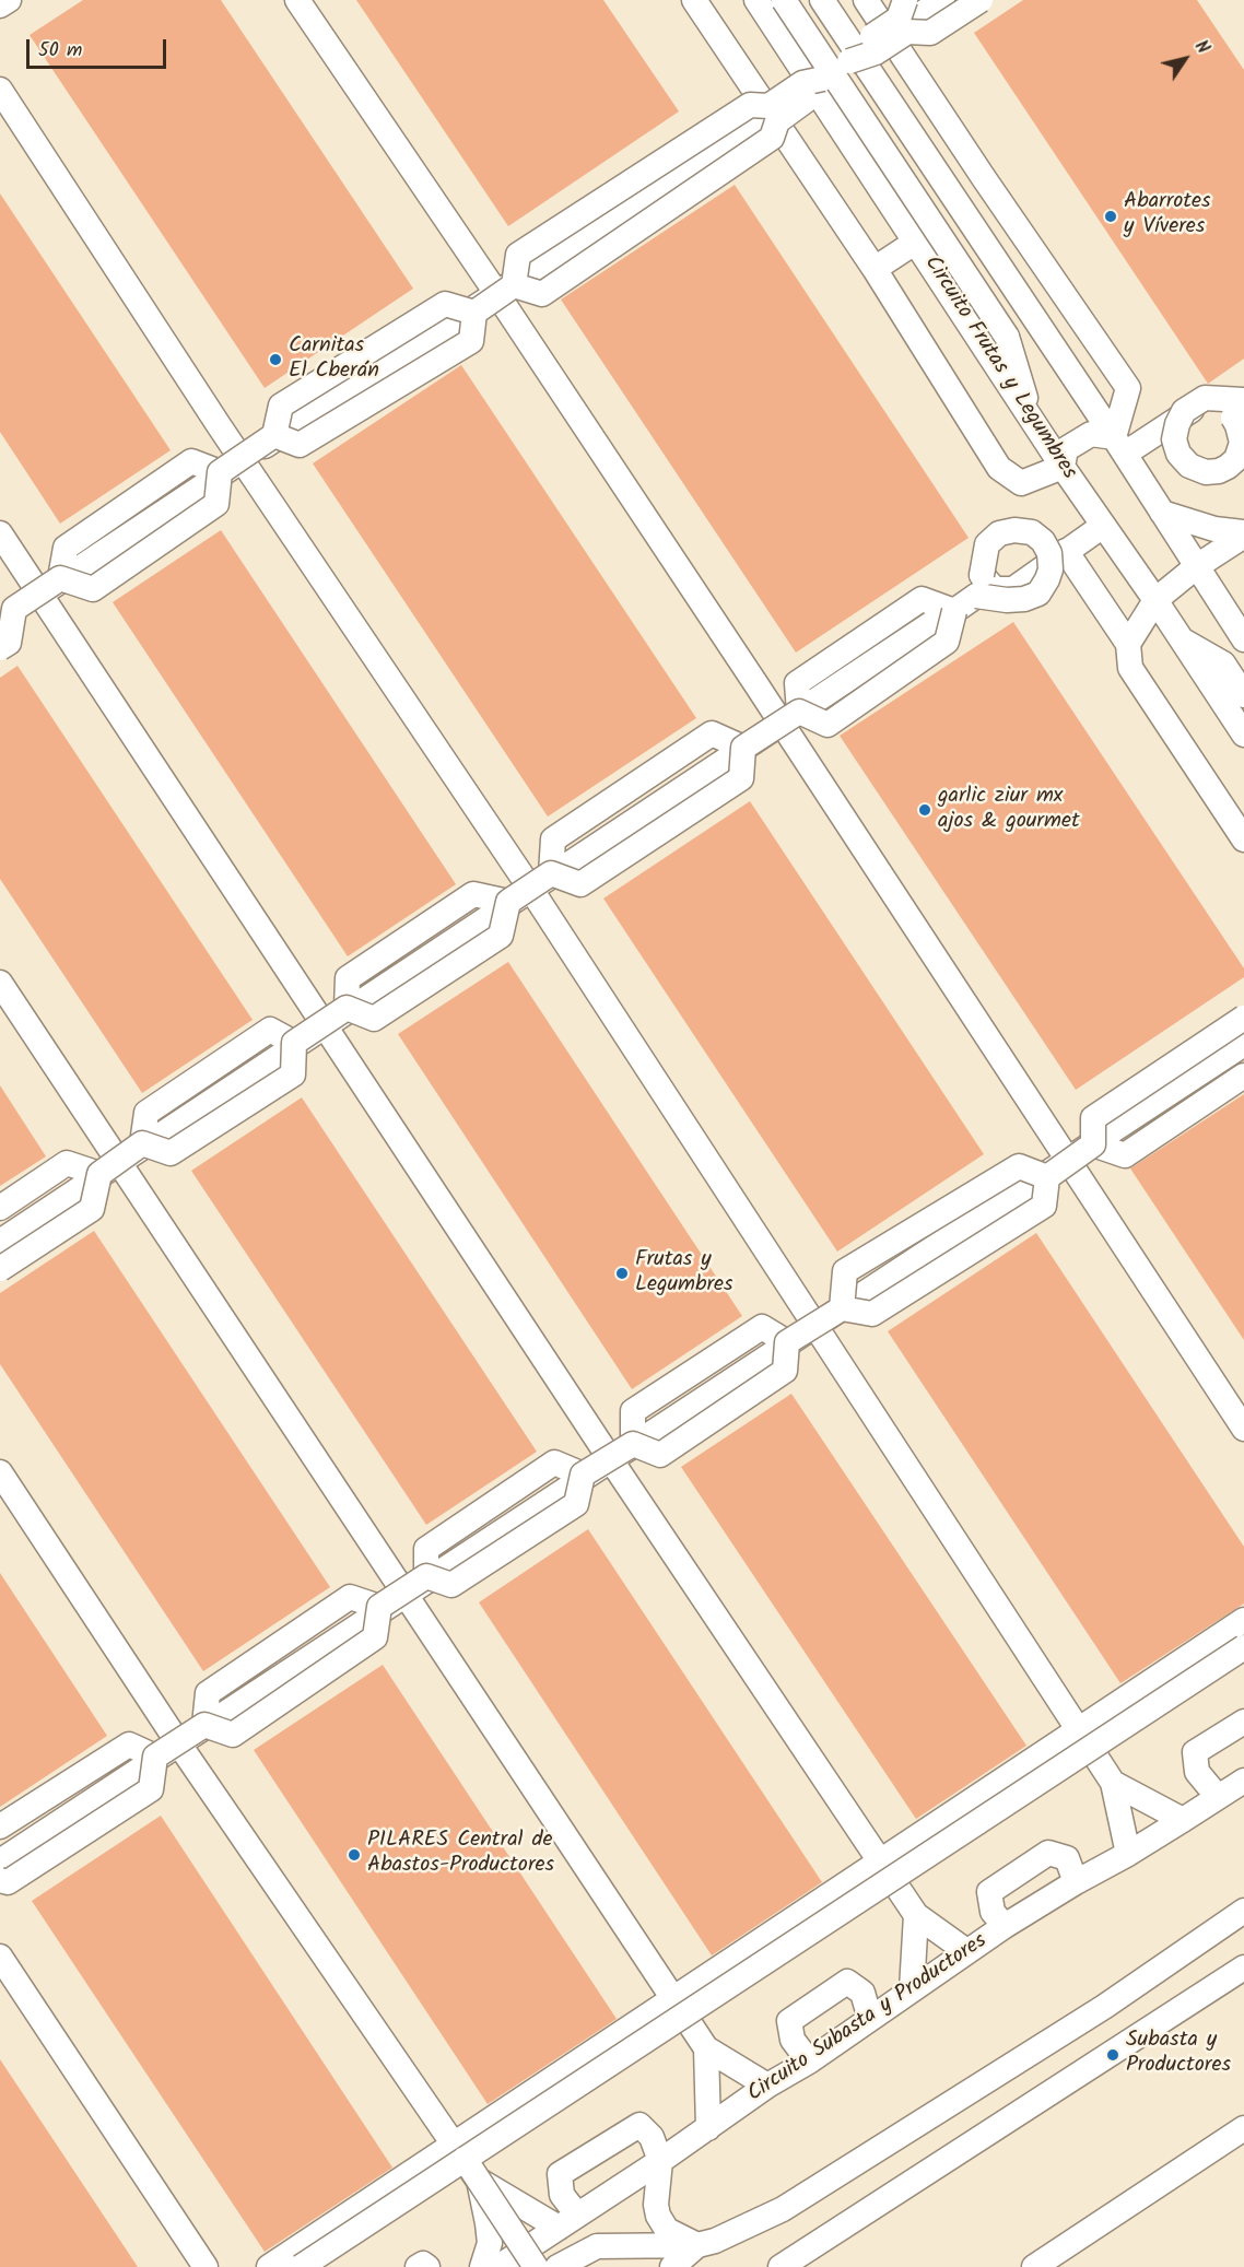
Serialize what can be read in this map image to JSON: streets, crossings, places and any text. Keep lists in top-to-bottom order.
{
  "streets": {
    "street": ["Circuito Frutas y Legumbres", "Circuito Subasta y Productores"]
  },
  "places": [
    "Abarrotes y Víveres",
    "Carnitas El Cberán",
    "garlic ziur mx ajos & gourmet",
    "Frutas y Legumbres",
    "PILARES Central de Abastos-Productores",
    "Subasta y Productores"
  ],
  "scale_bar": "50 m",
  "north": "top right"
}
